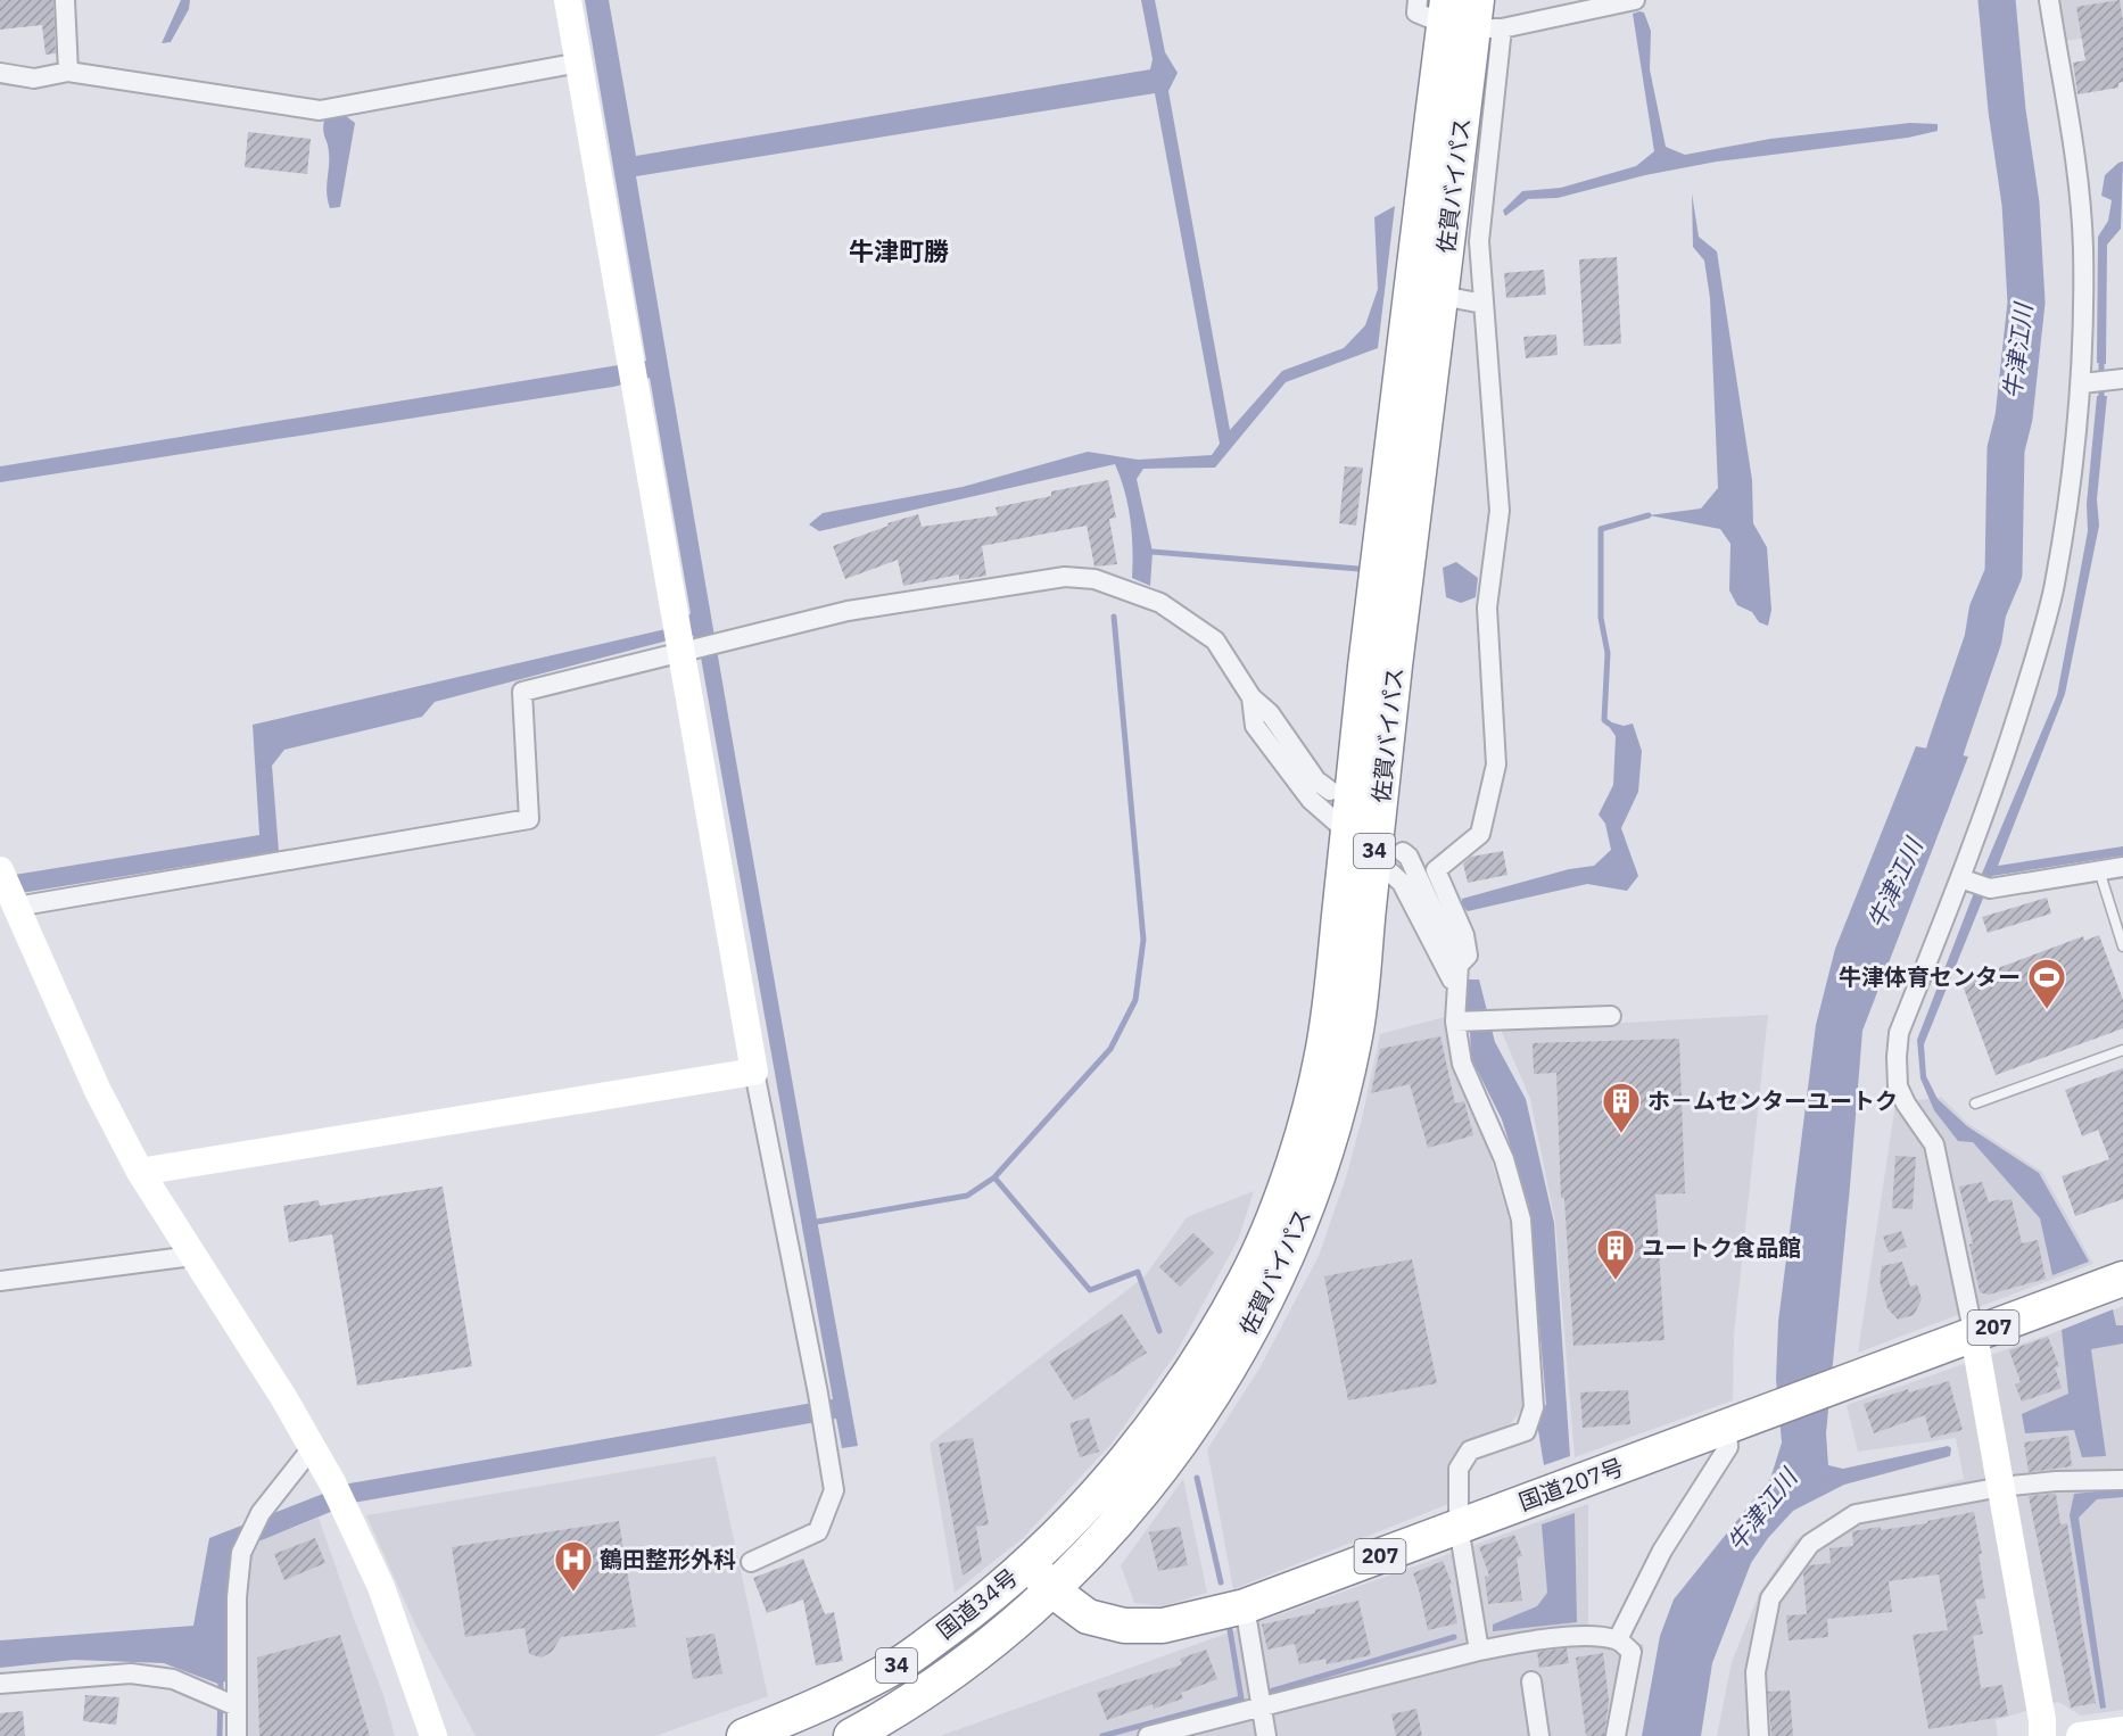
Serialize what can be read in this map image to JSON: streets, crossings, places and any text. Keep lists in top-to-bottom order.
{
  "streets": {
    "highway": [
      "佐賀バイパス",
      "34",
      "207",
      "国道207号",
      "国道34号"
    ]
  },
  "crossings": [
    ["佐賀バイパス", "国道207号"],
    ["佐賀バイパス", "国道34号"],
    ["国道207号", "国道34号"]
  ],
  "districts": ["牛津町勝"],
  "water": ["牛津江川"],
  "places": {
    "sports": ["牛津体育センター"],
    "building": ["ホ－ムセンターユートク", "ユートク食品館"],
    "hospital": ["鶴田整形外科"]
  }
}
